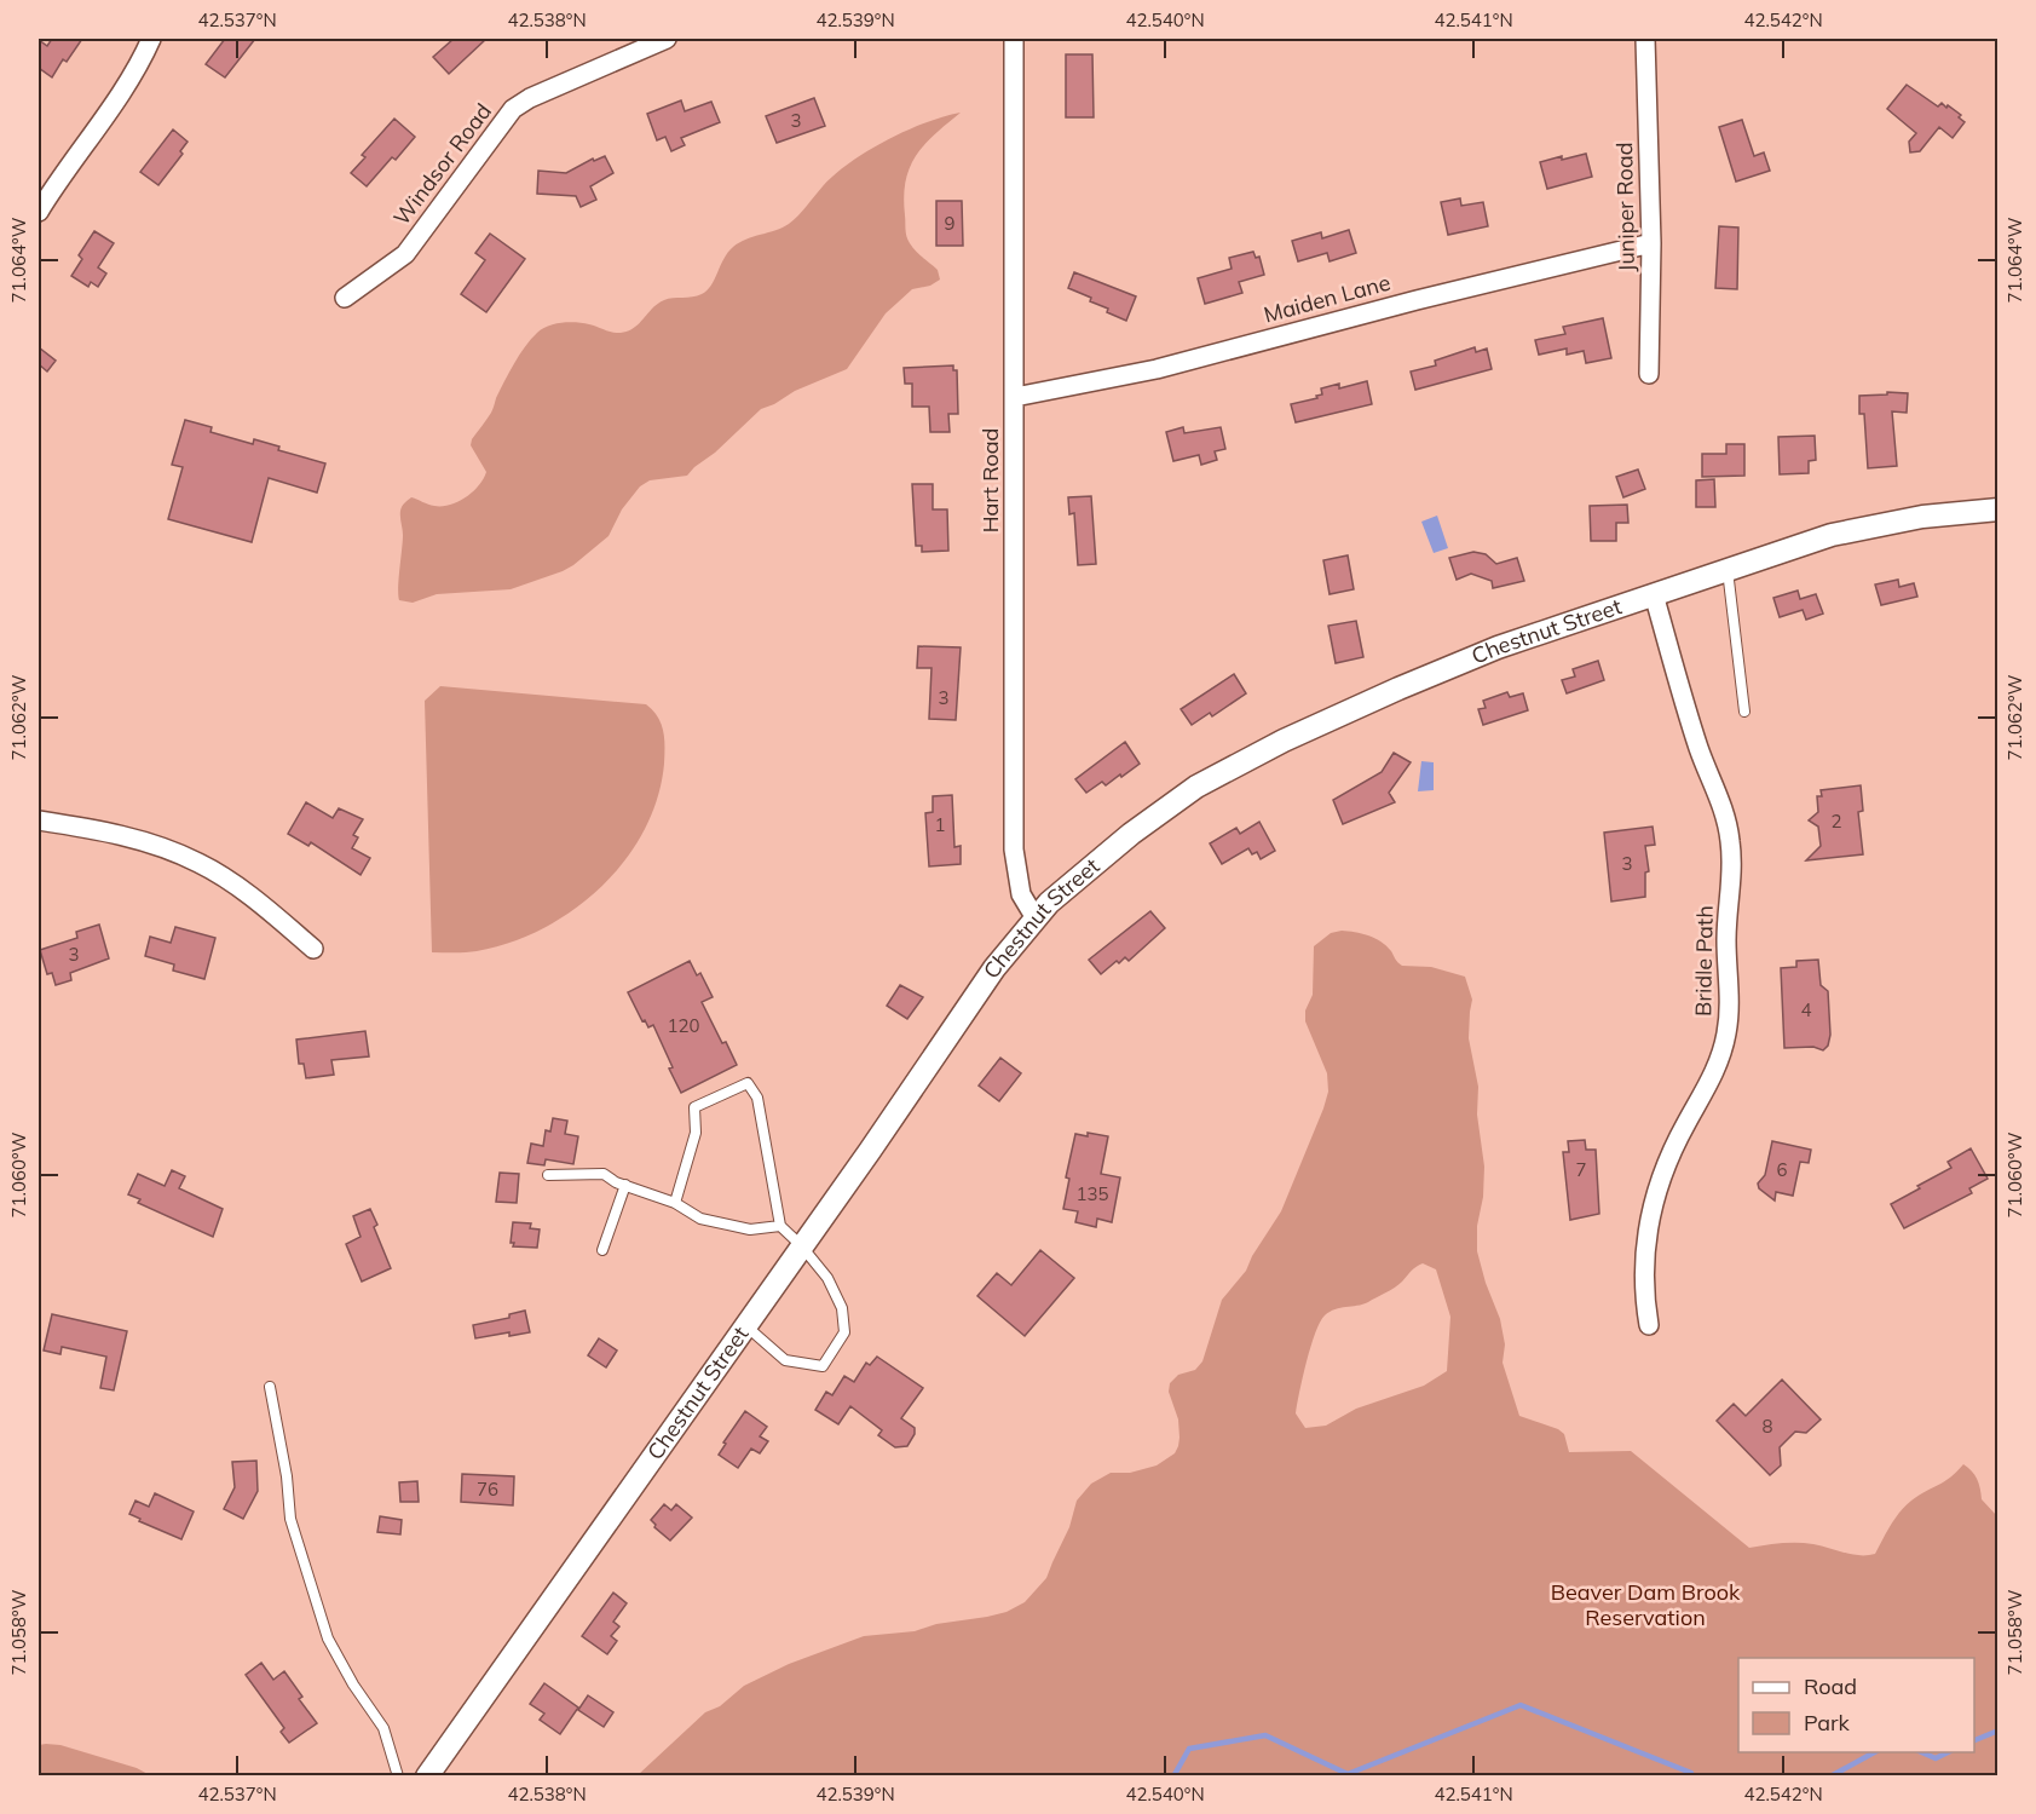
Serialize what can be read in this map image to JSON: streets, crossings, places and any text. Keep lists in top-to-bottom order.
{
  "streets": {
    "street": [
      "Windsor Road",
      "Juniper Road",
      "Maiden Lane",
      "Hart Road",
      "Chestnut Street",
      "Bridle Path"
    ]
  },
  "crossings": [
    ["Juniper Road", "Maiden Lane"],
    ["Maiden Lane", "Hart Road"],
    ["Hart Road", "Chestnut Street"],
    ["Chestnut Street", "Bridle Path"]
  ],
  "parks": ["Beaver Dam Brook Reservation"],
  "house_numbers": [
    "3",
    "9",
    "3",
    "2",
    "1",
    "3",
    "3",
    "4",
    "120",
    "7",
    "6",
    "135",
    "8",
    "76"
  ],
  "legend": ["Road", "Park"],
  "coordinates": [
    "42.537°N",
    "42.538°N",
    "42.539°N",
    "42.540°N",
    "42.541°N",
    "42.542°N",
    "71.064°W",
    "71.062°W",
    "71.060°W",
    "71.058°W"
  ]
}
